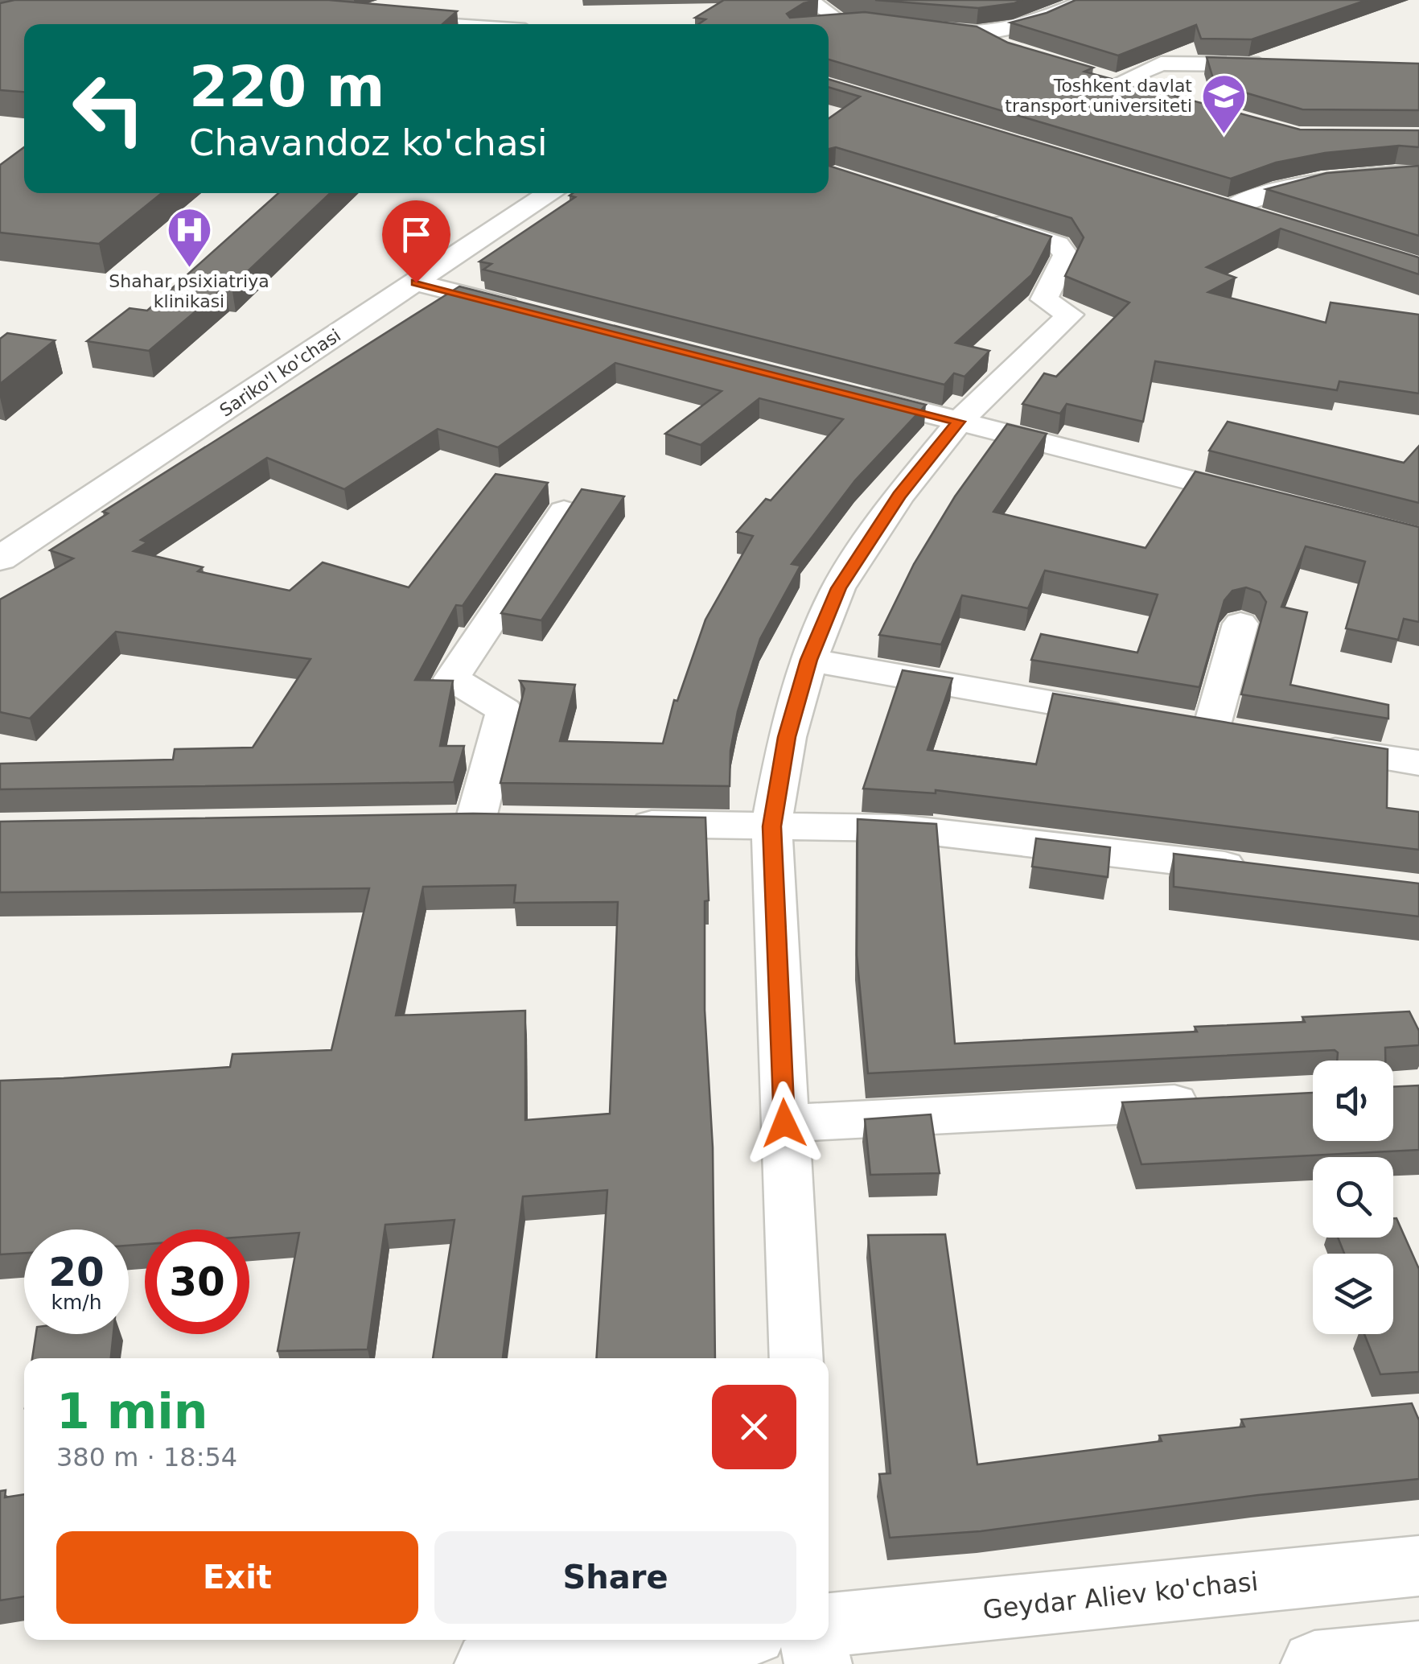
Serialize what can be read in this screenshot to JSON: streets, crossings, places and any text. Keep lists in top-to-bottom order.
{
  "streets": {
    "main road": ["Sariko'l ko'chasi", "Geydar Aliev ko'chasi"]
  },
  "places": {
    "school or university": ["Toshkent davlat transport universiteti"],
    "hospital": ["Shahar psixiatriya klinikasi"]
  },
  "page": {
    "turn": ["220 m", "Chavandoz ko'chasi"],
    "speed": "20 km/h",
    "limit": "30",
    "heading": ["1 min", "380 m · 18:54"],
    "buttons": ["Exit", "Share"]
  }
}
